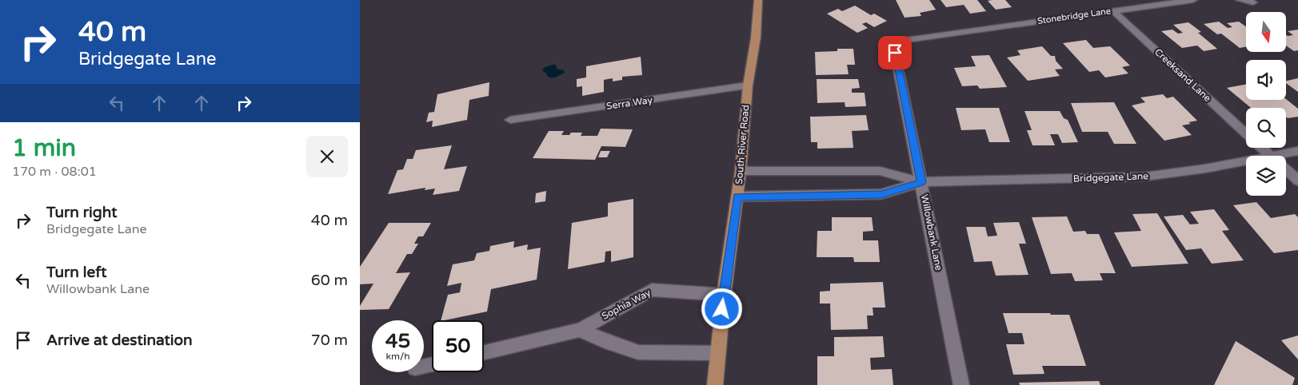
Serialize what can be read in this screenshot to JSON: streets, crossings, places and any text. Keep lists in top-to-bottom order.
{
  "streets": {
    "main road": ["South River Road"],
    "street": [
      "Stonebridge Lane",
      "Creeksand Lane",
      "Serra Way",
      "Bridgegate Lane",
      "Willowbank Lane",
      "Sophia Way"
    ]
  },
  "crossings": [
    ["Stonebridge Lane", "Creeksand Lane"],
    ["Stonebridge Lane", "Willowbank Lane"],
    ["Serra Way", "South River Road"],
    ["South River Road", "Bridgegate Lane"],
    ["South River Road", "Sophia Way"],
    ["Bridgegate Lane", "Willowbank Lane"]
  ],
  "north": "bottom",
  "page": {
    "turn": ["40 m", "Bridgegate Lane"],
    "heading": ["1 min", "170 m · 08:01"],
    "list": [
      {
        "name": "Turn right",
        "note": "Bridgegate Lane",
        "value": "40 m"
      },
      {
        "name": "Turn left",
        "note": "Willowbank Lane",
        "value": "60 m"
      },
      {
        "name": "Arrive at destination",
        "value": "70 m"
      }
    ],
    "speed": "45 km/h",
    "limit": "50"
  }
}
